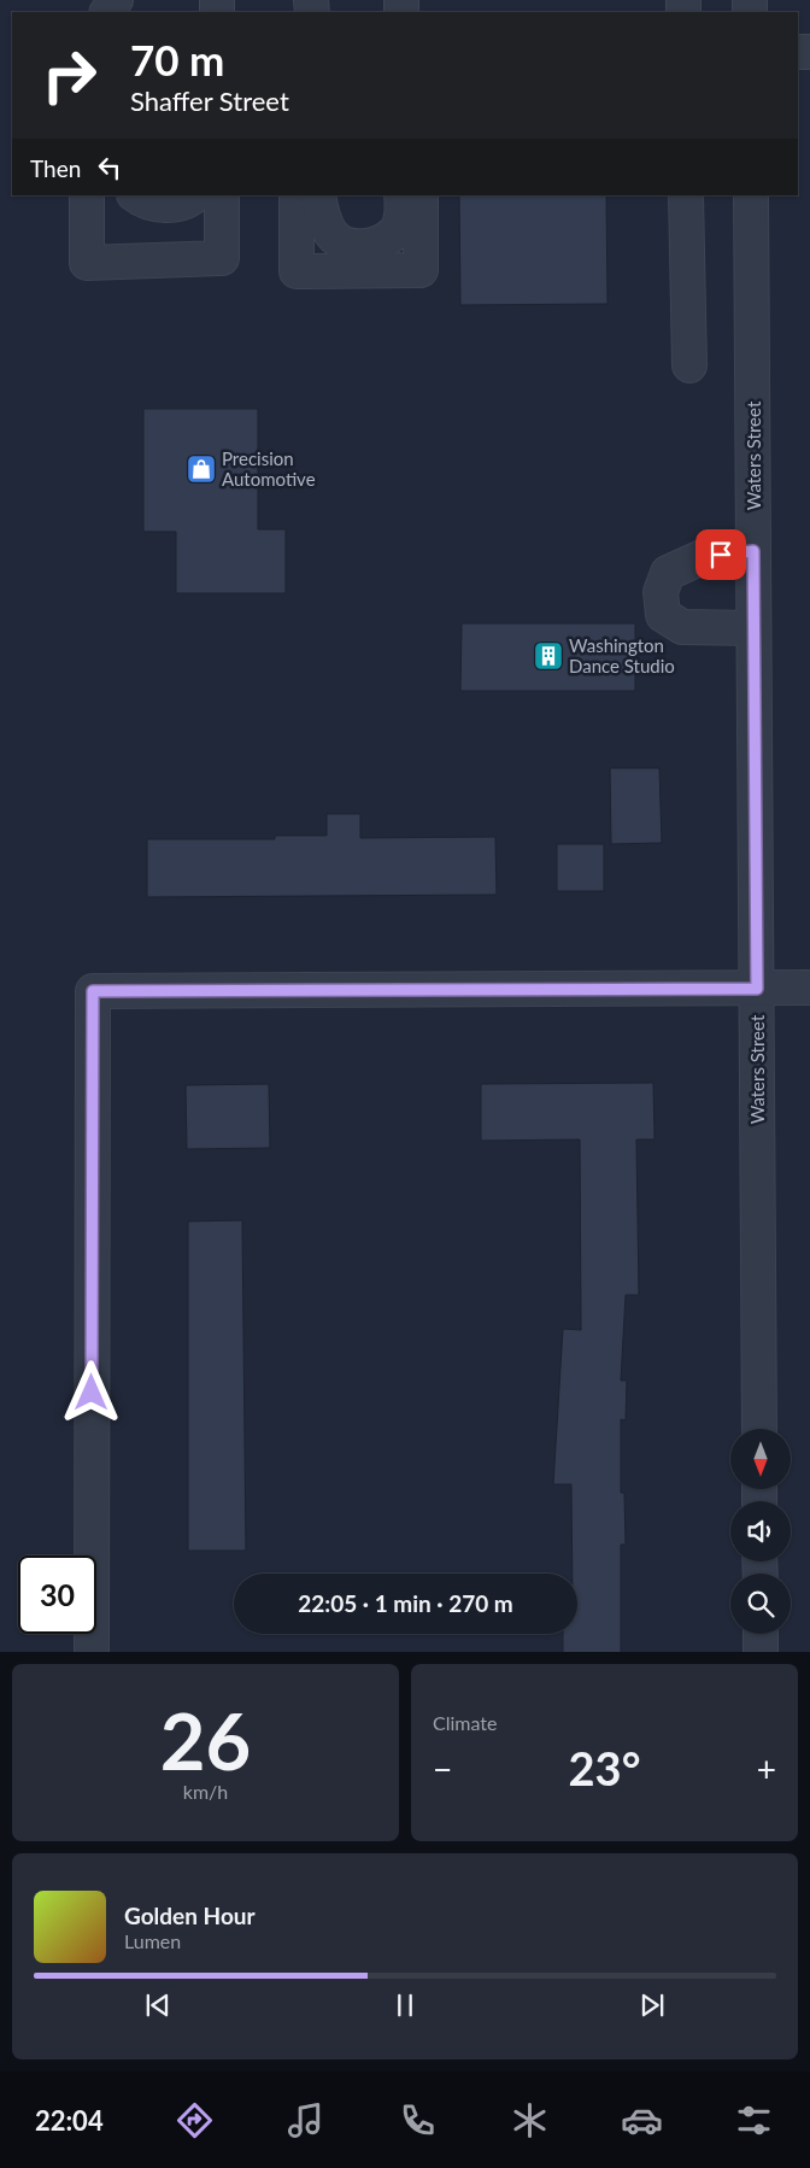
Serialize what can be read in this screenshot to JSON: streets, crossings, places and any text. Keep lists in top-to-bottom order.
{
  "streets": {
    "street": ["Waters Street"]
  },
  "places": {
    "shop": ["Precision Automotive"],
    "building": ["Washington Dance Studio"]
  },
  "north": "bottom",
  "page": {
    "turn": ["70 m", "Shaffer Street"],
    "then": "Then",
    "limit": "30",
    "trip": "22:05 · 1 min · 270 m",
    "tile": [
      ["26", "km/h"],
      "Climate"
    ],
    "heat": ["−", "23°", "+"],
    "song": ["Golden Hour", "Lumen"],
    "tabs": "22:04"
  }
}
